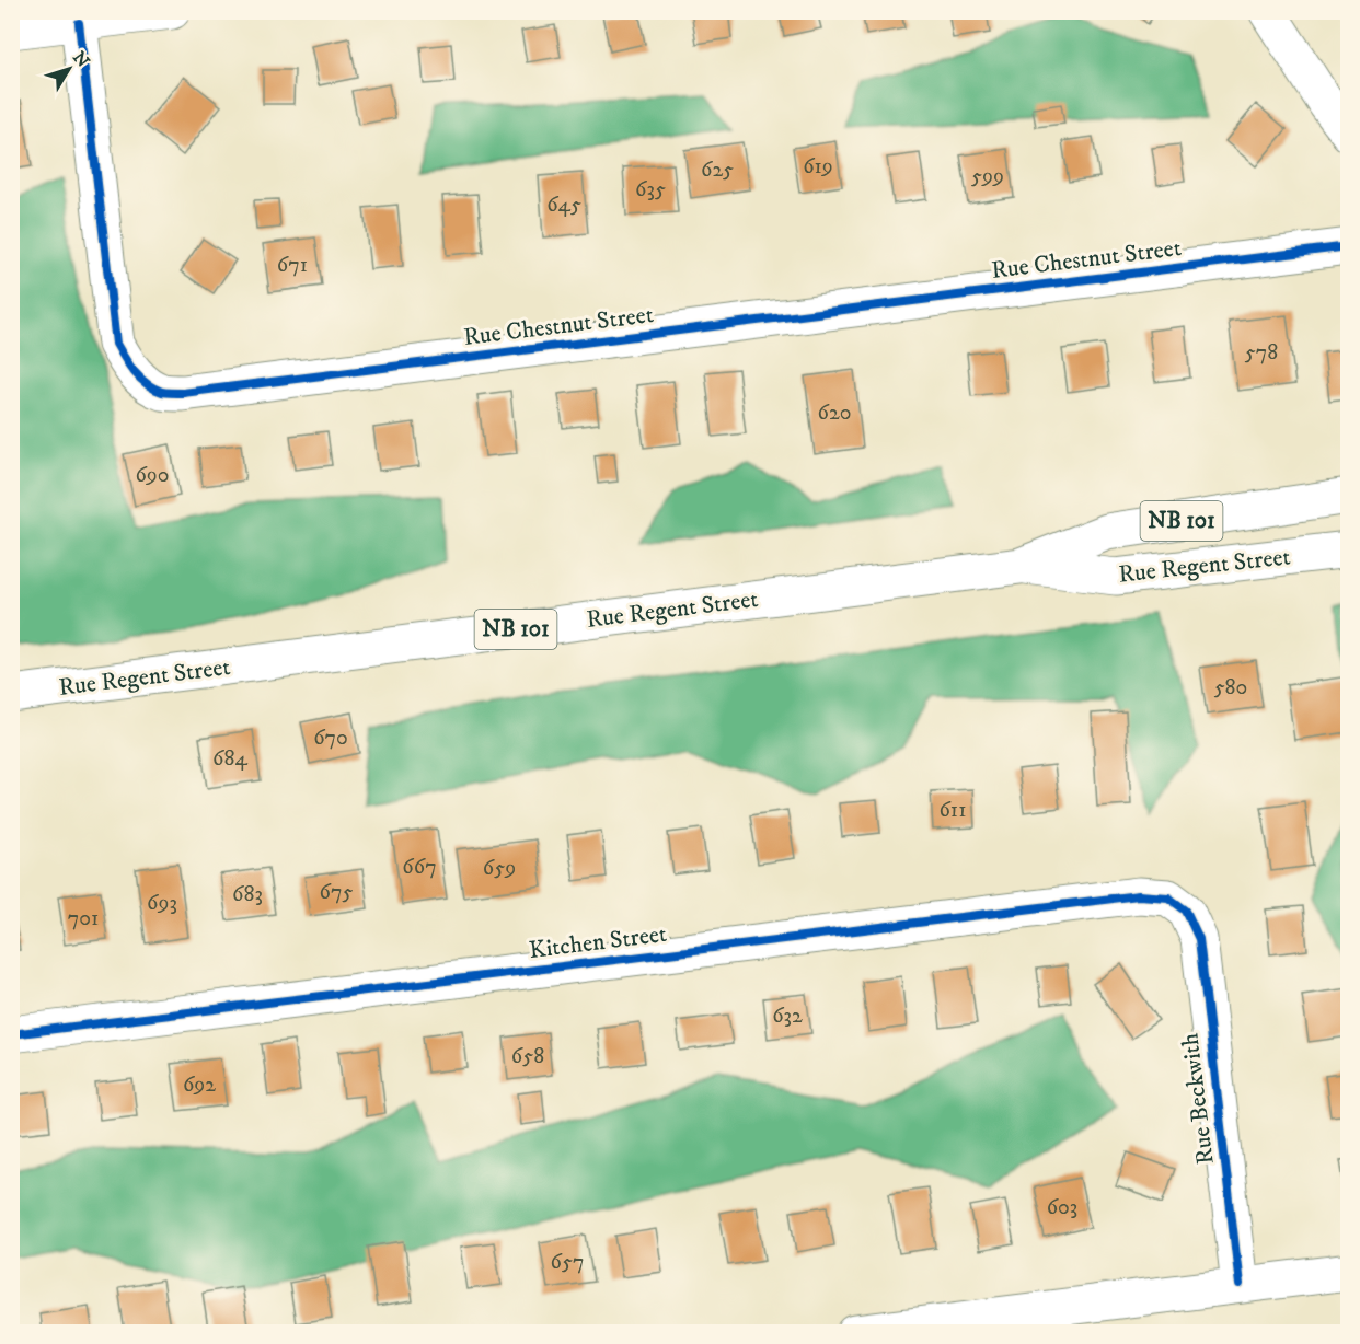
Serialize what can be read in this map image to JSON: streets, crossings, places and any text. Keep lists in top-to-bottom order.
{
  "streets": {
    "street": [
      "Rue Chestnut Street",
      "NB 101",
      "Rue Regent Street",
      "Kitchen Street",
      "Rue Beckwith"
    ]
  },
  "crossings": [
    ["Kitchen Street", "Rue Beckwith"]
  ],
  "house_numbers": [
    "619",
    "625",
    "599",
    "635",
    "645",
    "671",
    "578",
    "620",
    "690",
    "580",
    "670",
    "684",
    "611",
    "667",
    "659",
    "675",
    "683",
    "693",
    "701",
    "632",
    "658",
    "692",
    "603",
    "657"
  ],
  "north": "top right"
}
